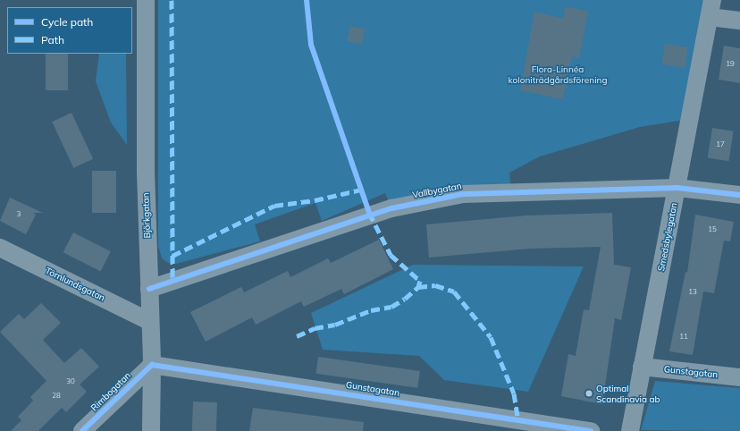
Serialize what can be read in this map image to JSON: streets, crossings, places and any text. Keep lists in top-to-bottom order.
{
  "streets": {
    "street": [
      "Vallbygatan",
      "Björkgatan",
      "Smedsbylegatan",
      "Törnlundsgatan",
      "Gunstagatan",
      "Rimbogatan"
    ]
  },
  "crossings": [
    ["Vallbygatan", "Björkgatan"],
    ["Vallbygatan", "Smedsbylegatan"],
    ["Björkgatan", "Törnlundsgatan"],
    ["Björkgatan", "Gunstagatan"],
    ["Björkgatan", "Rimbogatan"],
    ["Smedsbylegatan", "Gunstagatan"],
    ["Gunstagatan", "Rimbogatan"]
  ],
  "parks": ["Flora-Linnéa koloniträdgårdsförening"],
  "places": ["Optimal Scandinavia ab"],
  "house_numbers": [
    "19",
    "17",
    "3",
    "15",
    "13",
    "11",
    "30",
    "28"
  ],
  "legend": ["Cycle path", "Path"]
}
